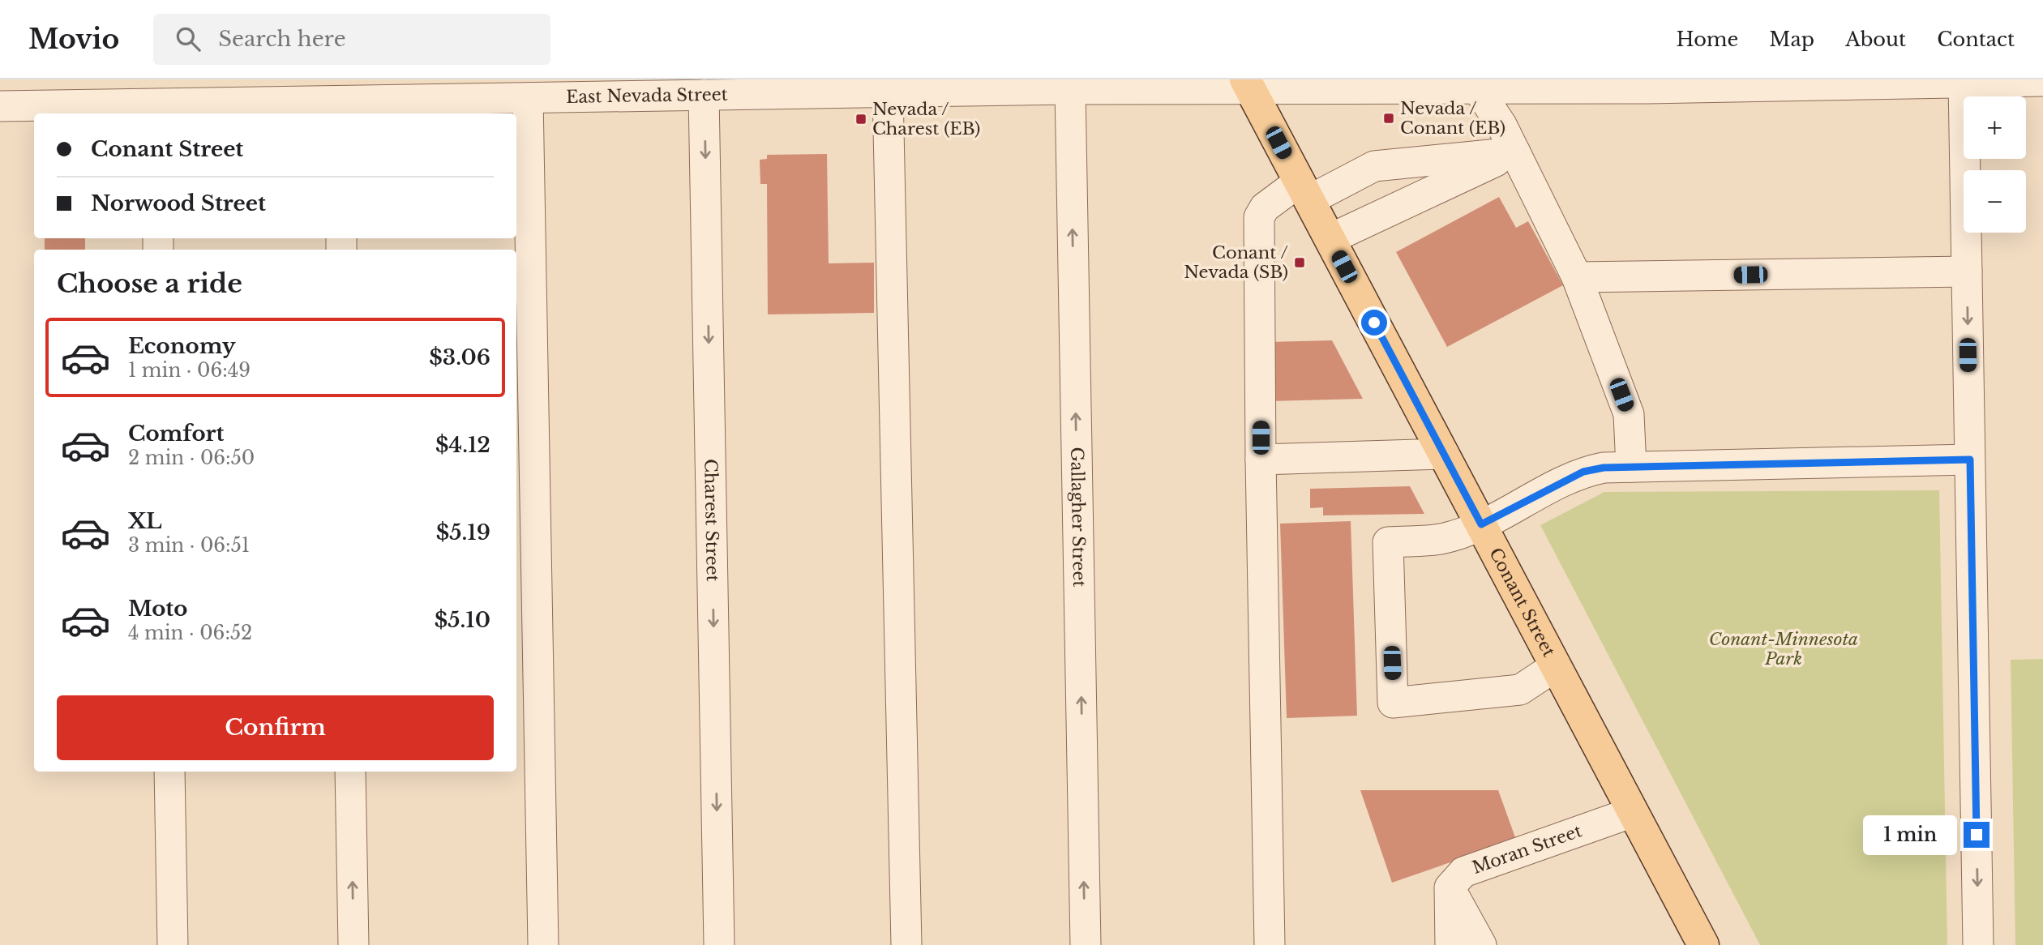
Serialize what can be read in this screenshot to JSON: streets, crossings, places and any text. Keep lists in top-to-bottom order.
{
  "streets": {
    "main road": ["Conant Street"],
    "street": [
      "East Nevada Street",
      "Gallagher Street",
      "Charest Street",
      "Moran Street"
    ]
  },
  "crossings": [
    ["East Nevada Street", "Gallagher Street"],
    ["East Nevada Street", "Charest Street"],
    ["East Nevada Street", "Conant Street"],
    ["Conant Street", "Moran Street"]
  ],
  "parks": ["Conant-Minnesota Park"],
  "places": {
    "transit": ["Nevada / Conant (EB)", "Nevada / Charest (EB)", "Conant / Nevada (SB)"]
  },
  "page": {
    "header": "Movio",
    "search": "Search here",
    "nav": [
      "Home",
      "Map",
      "About",
      "Contact"
    ],
    "map_buttons": ["+", "−"],
    "banner": ["Conant Street", "Norwood Street"],
    "heading": "Choose a ride",
    "list": [
      {
        "name": "Economy",
        "note": "1 min · 06:49",
        "value": "$3.06"
      },
      {
        "name": "Comfort",
        "note": "2 min · 06:50",
        "value": "$4.12"
      },
      {
        "name": "XL",
        "note": "3 min · 06:51",
        "value": "$5.19"
      },
      {
        "name": "Moto",
        "note": "4 min · 06:52",
        "value": "$5.10"
      }
    ],
    "buttons": "Confirm",
    "bubble": "1 min"
  }
}
